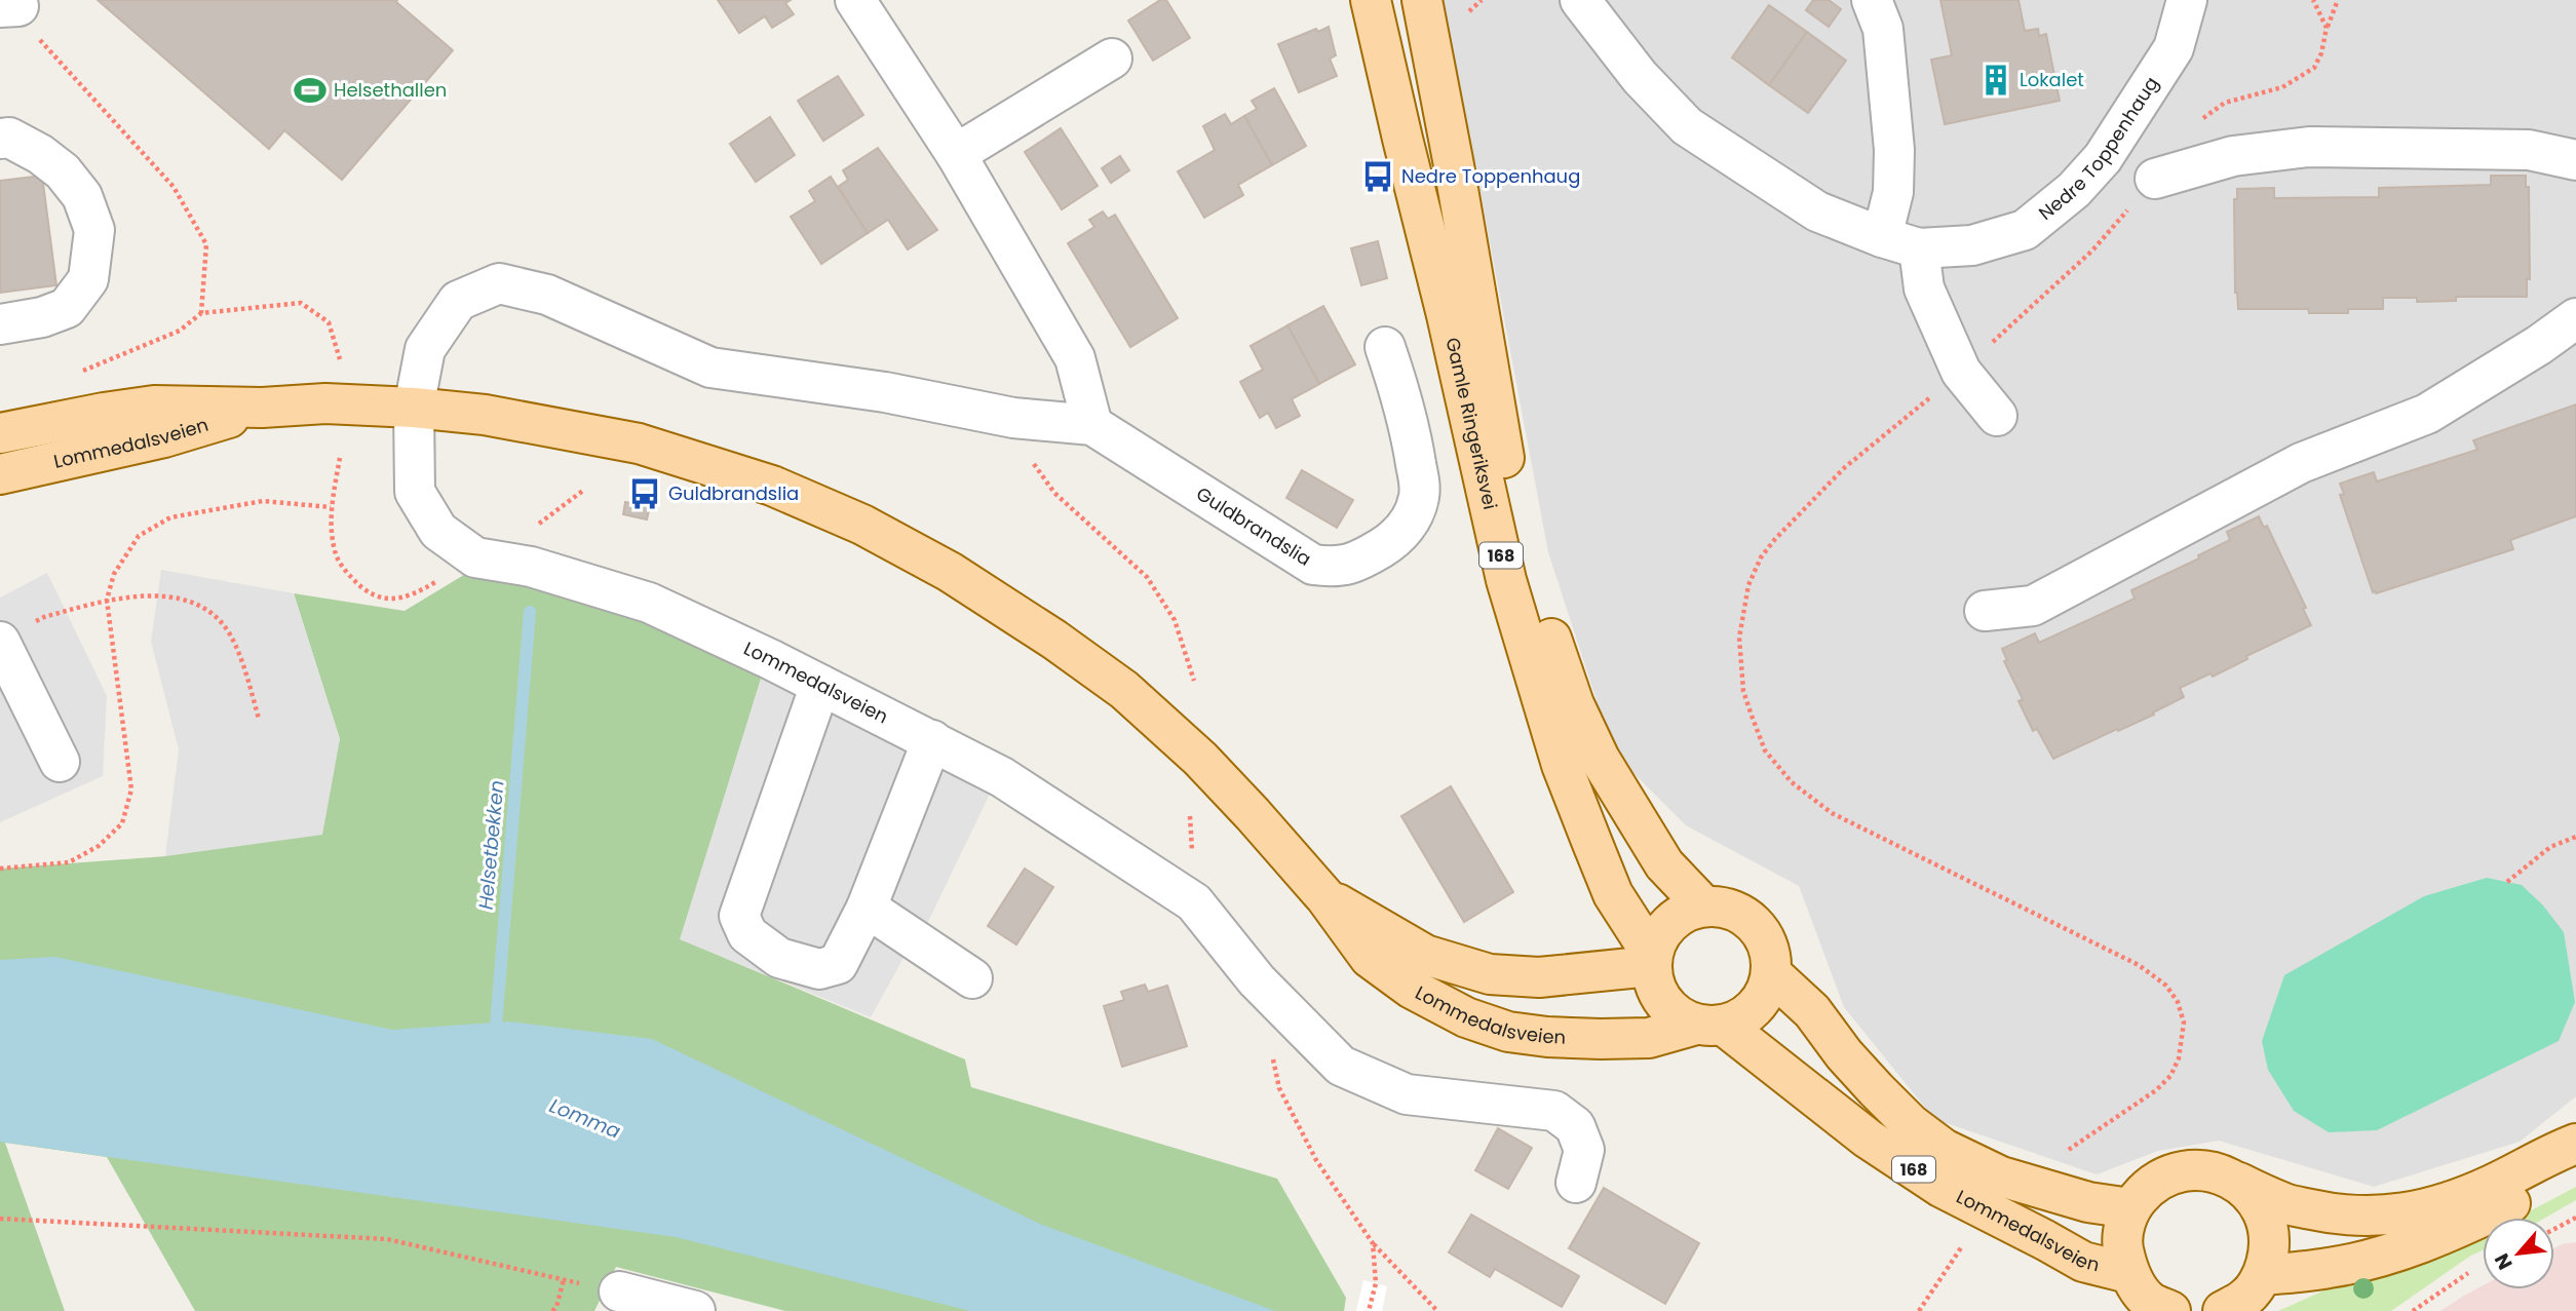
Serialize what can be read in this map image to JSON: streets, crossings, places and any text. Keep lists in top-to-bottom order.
{
  "streets": {
    "main road": ["Gamle Ringeriksvei", "Lommedalsveien", "168"],
    "street": ["Nedre Toppenhaug", "Guldbrandslia"]
  },
  "crossings": [
    ["Gamle Ringeriksvei", "Lommedalsveien"],
    ["Gamle Ringeriksvei", "168"],
    ["Lommedalsveien", "Guldbrandslia"],
    ["Lommedalsveien", "168"]
  ],
  "water": ["Helsetbekken", "Lomma"],
  "places": {
    "building": ["Lokalet"],
    "sports": ["Helsethallen"],
    "bus stop": ["Nedre Toppenhaug", "Guldbrandslia"]
  },
  "north": "bottom left"
}
